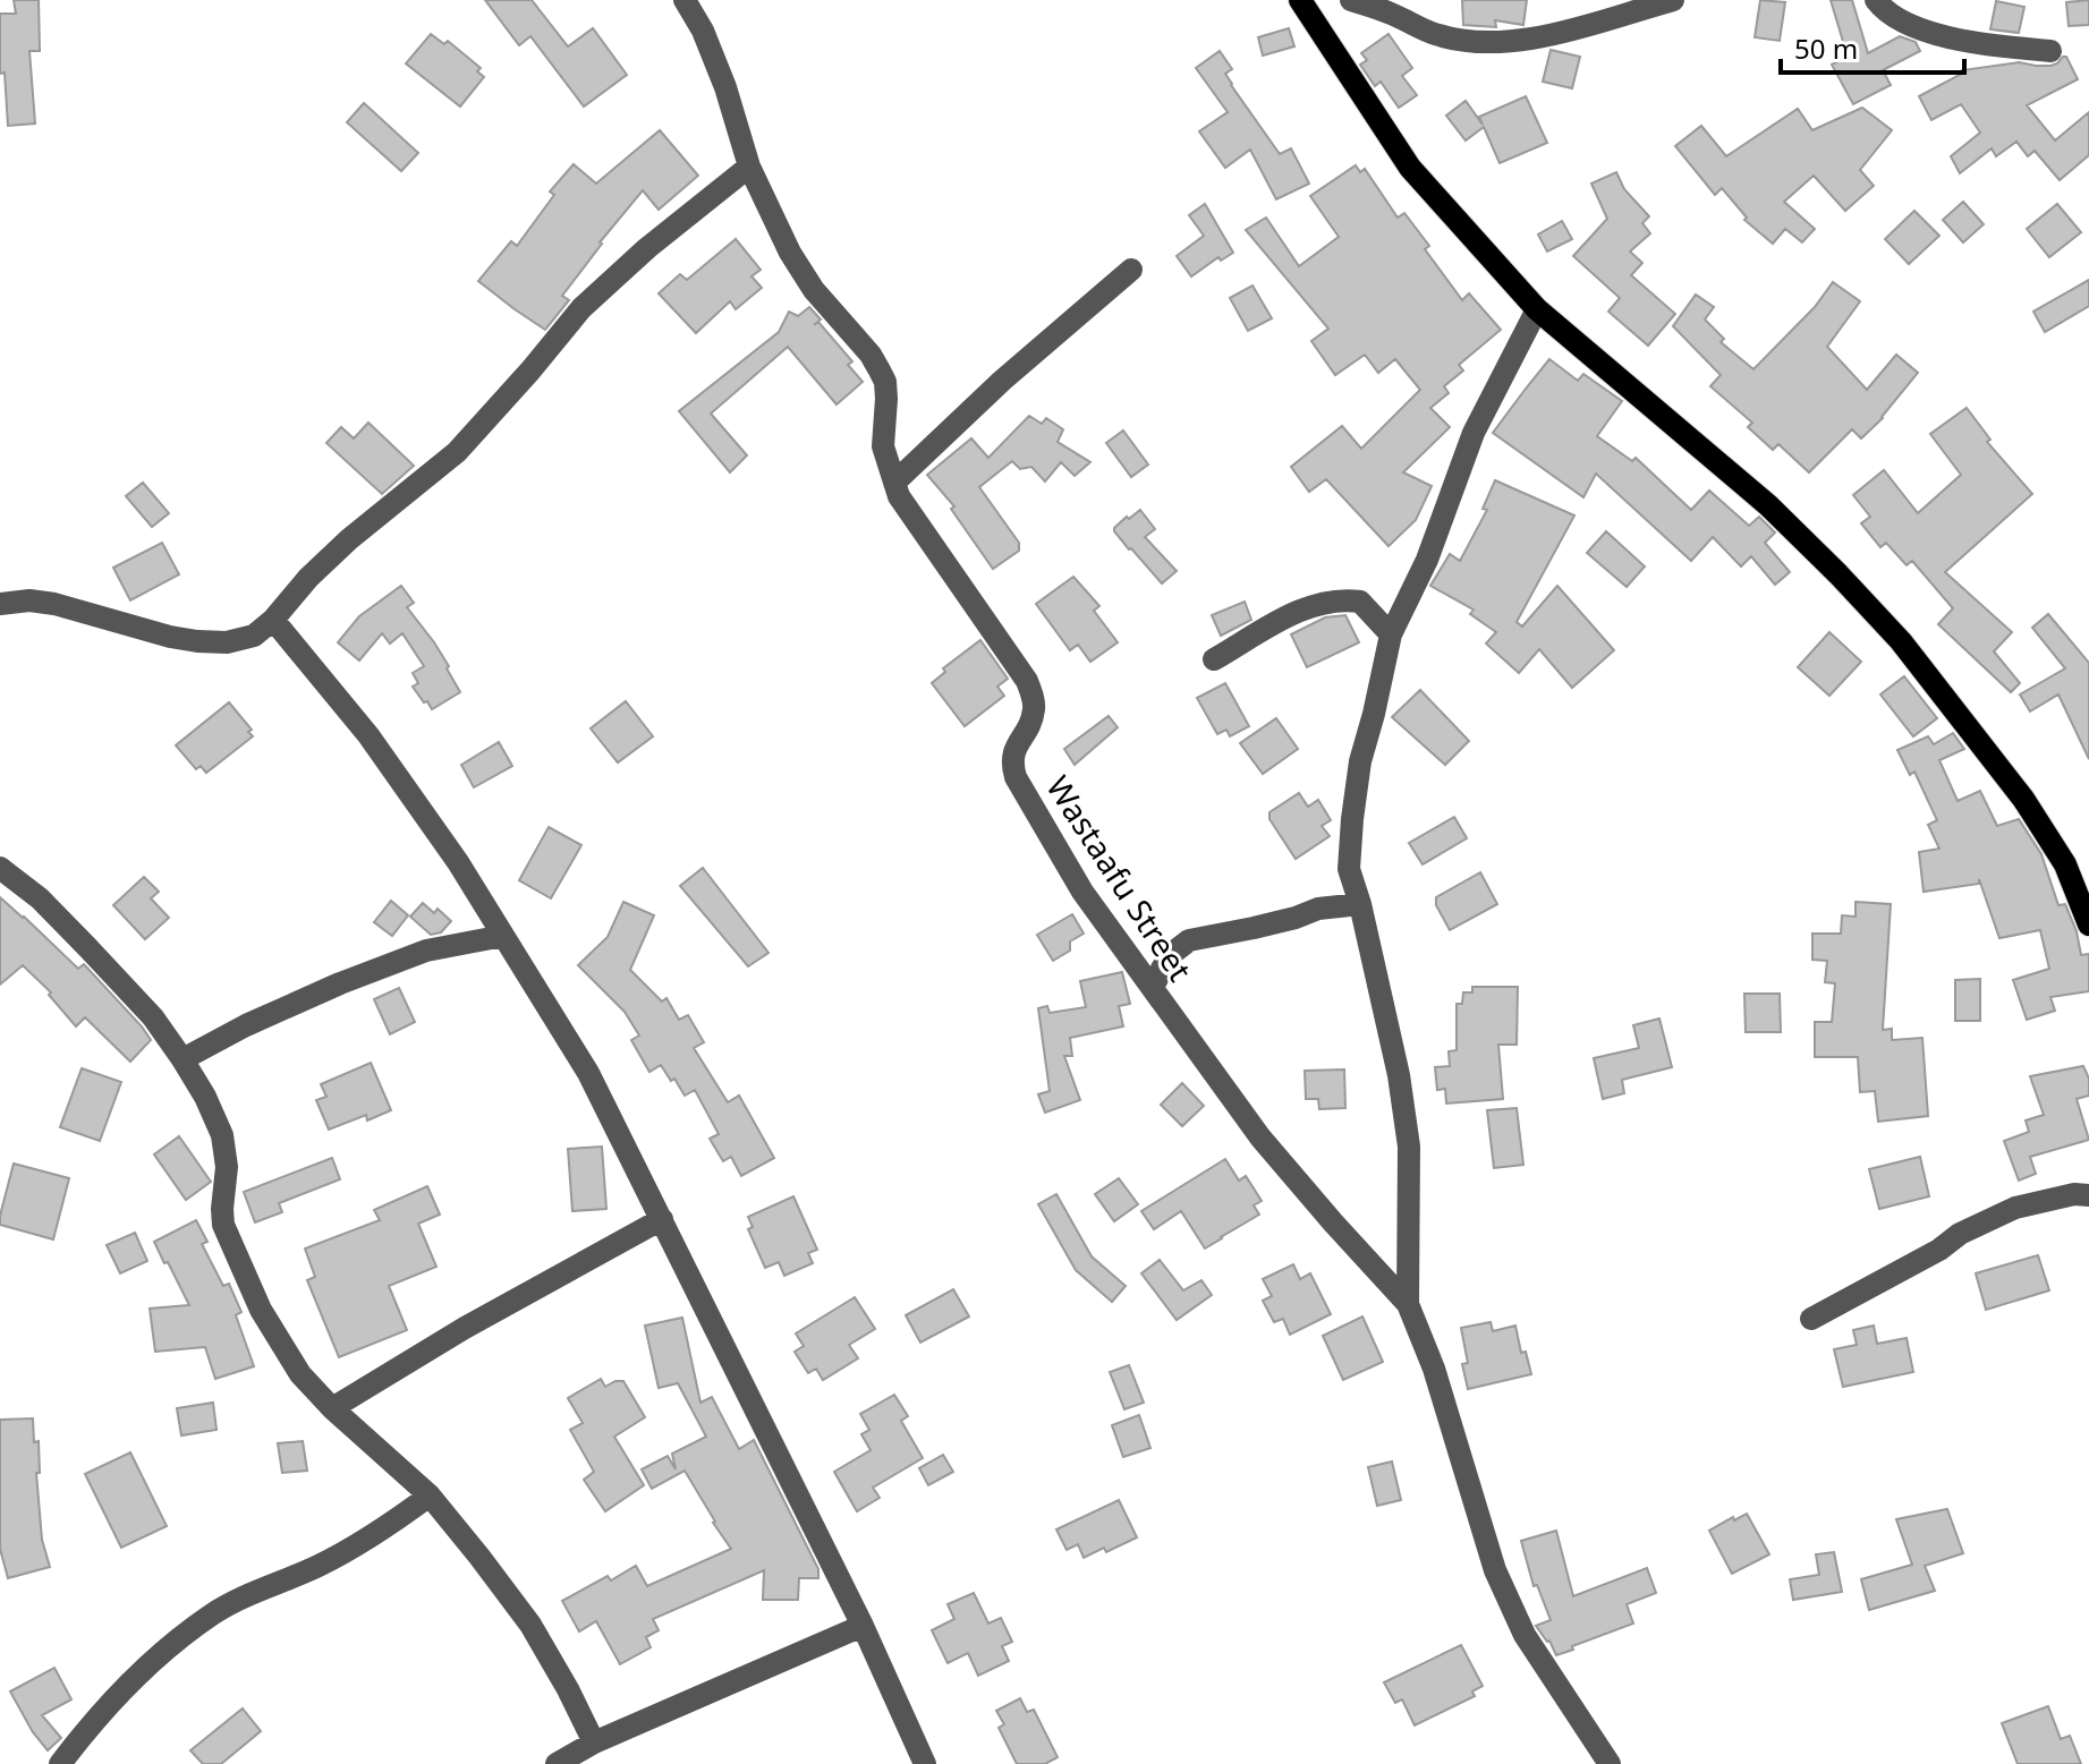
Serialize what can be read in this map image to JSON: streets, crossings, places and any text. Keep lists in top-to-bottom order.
{
  "streets": {
    "street": ["Wastaafu Street"]
  },
  "scale_bar": "50 m"
}
